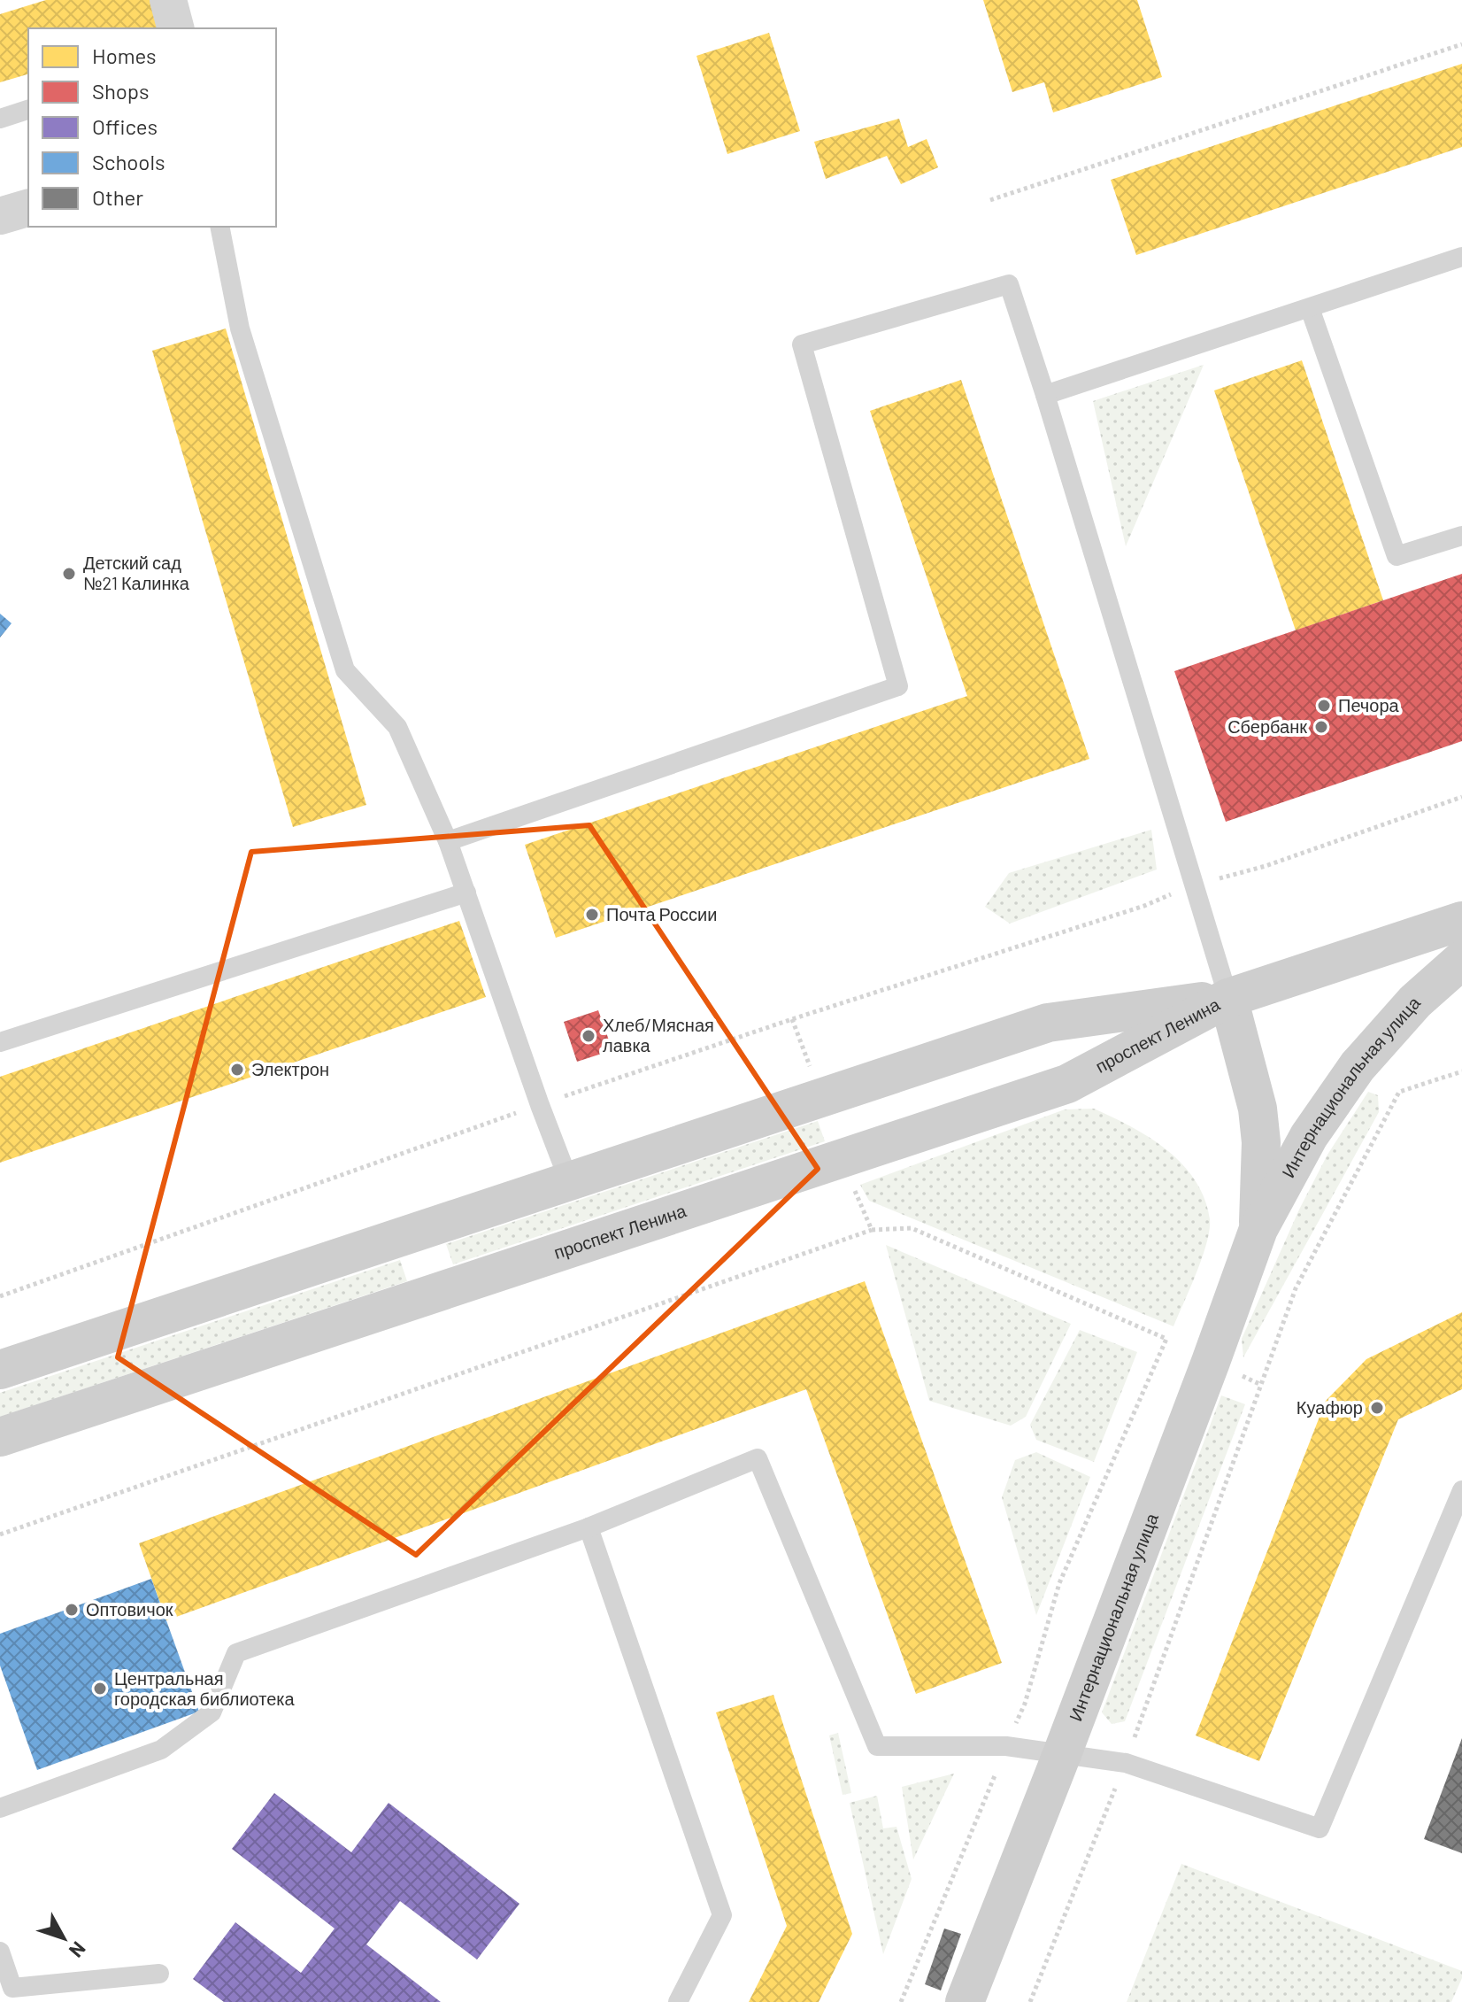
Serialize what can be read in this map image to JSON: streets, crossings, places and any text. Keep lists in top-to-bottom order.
{
  "streets": {
    "main road": ["проспект Ленина", "Интернациональная улица"]
  },
  "crossings": [
    ["проспект Ленина", "Интернациональная улица"]
  ],
  "places": [
    "Детский сад №21 Калинка",
    "Печора",
    "Сбербанк",
    "Почта России",
    "Хлеб/Мясная лавка",
    "Электрон",
    "Куафюр",
    "Оптовичок",
    "Центральная городская библиотека"
  ],
  "legend": [
    "Homes",
    "Shops",
    "Offices",
    "Schools",
    "Other"
  ],
  "north": "bottom right"
}
